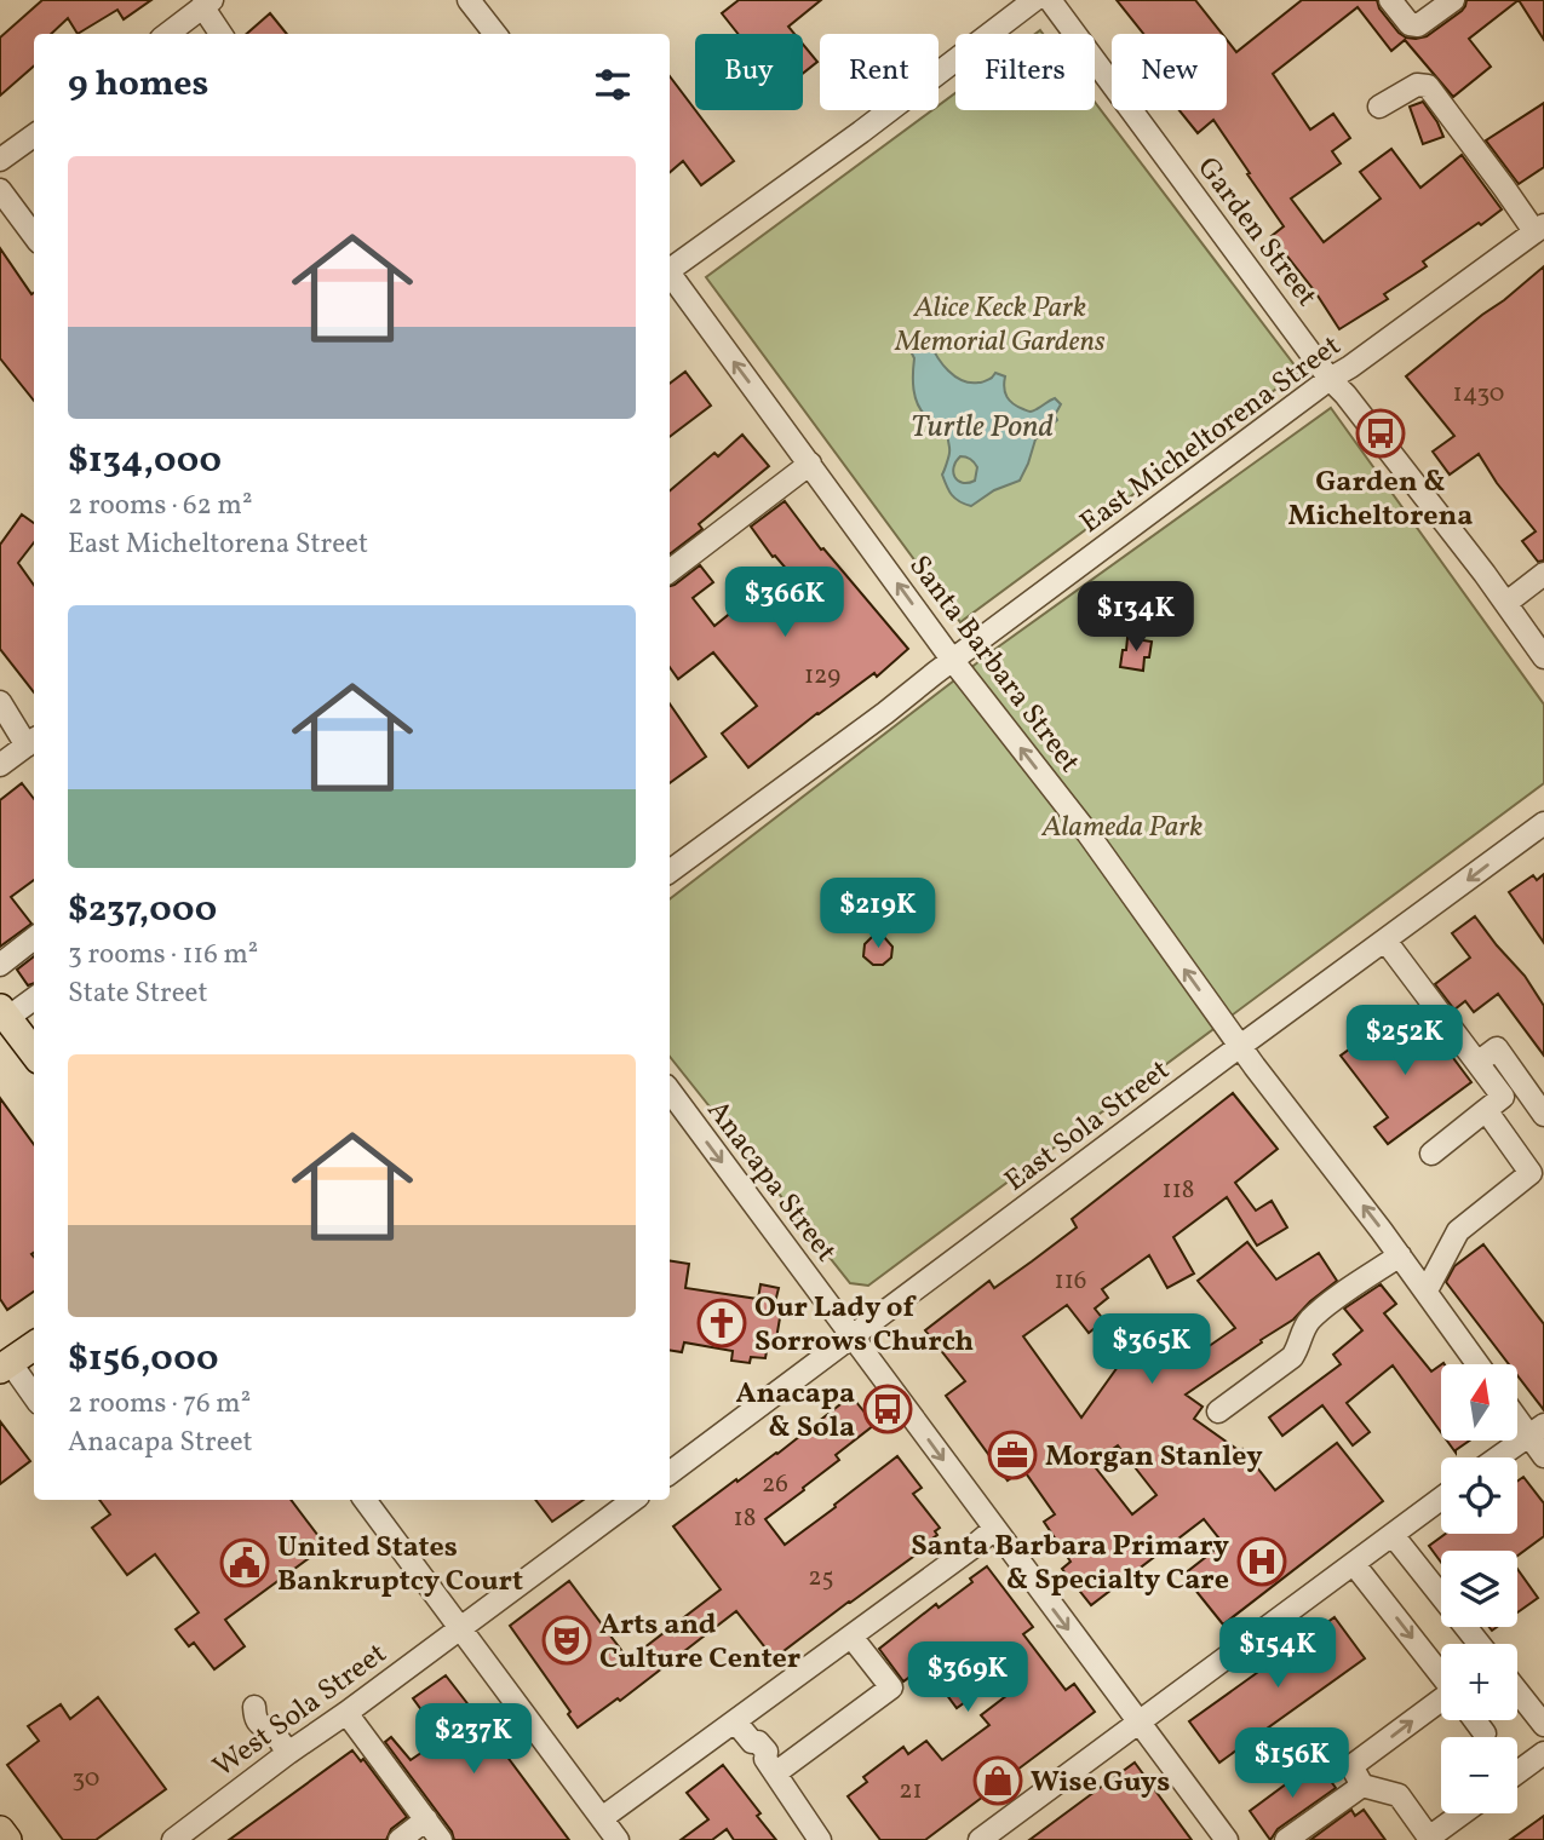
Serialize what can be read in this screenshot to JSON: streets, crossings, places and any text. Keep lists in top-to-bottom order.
{
  "streets": {
    "street": [
      "Garden Street",
      "East Micheltorena Street",
      "Santa Barbara Street",
      "East Sola Street",
      "Anacapa Street",
      "West Sola Street"
    ]
  },
  "crossings": [
    ["Garden Street", "East Micheltorena Street"],
    ["East Micheltorena Street", "Santa Barbara Street"],
    ["Santa Barbara Street", "East Sola Street"],
    ["East Sola Street", "Anacapa Street"]
  ],
  "one_way": ["Santa Barbara Street", "Anacapa Street"],
  "water": ["Turtle Pond"],
  "parks": ["Alice Keck Park Memorial Gardens", "Alameda Park"],
  "places": {
    "bus stop": ["Garden & Micheltorena", "Anacapa & Sola"],
    "church": ["Our Lady of Sorrows Church"],
    "office": ["Morgan Stanley"],
    "hospital": ["Santa Barbara Primary & Specialty Care"],
    "public building": ["United States Bankruptcy Court"],
    "theatre": ["Arts and Culture Center"],
    "shop": ["Wise Guys"]
  },
  "house_numbers": [
    "1430",
    "129",
    "118",
    "116",
    "26",
    "18",
    "25",
    "30",
    "21"
  ],
  "north": "top",
  "page": {
    "chip": [
      "Buy",
      "Rent",
      "Filters",
      "New"
    ],
    "heading": "9 homes",
    "list": [
      {
        "name": "$134,000",
        "note": "2 rooms · 62 m² · East Micheltorena Street"
      },
      {
        "name": "$237,000",
        "note": "3 rooms · 116 m² · State Street"
      },
      {
        "name": "$156,000",
        "note": "2 rooms · 76 m² · Anacapa Street"
      }
    ],
    "price": [
      "$366K",
      "$134K",
      "$219K",
      "$252K",
      "$365K",
      "$154K",
      "$369K",
      "$237K",
      "$156K"
    ],
    "map_buttons": ["+", "−"]
  }
}
